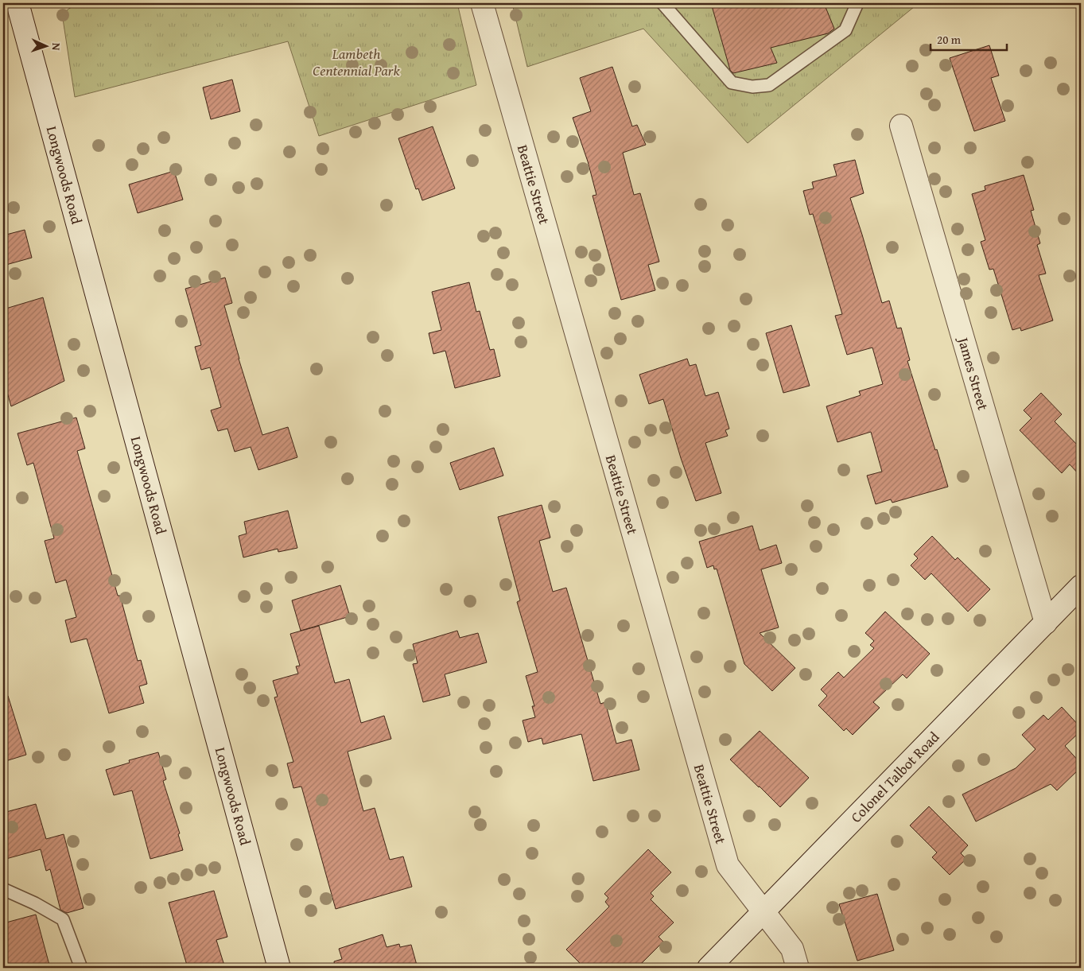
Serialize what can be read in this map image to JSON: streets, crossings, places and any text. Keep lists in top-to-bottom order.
{
  "streets": {
    "street": [
      "Longwoods Road",
      "Beattie Street",
      "James Street",
      "Colonel Talbot Road"
    ]
  },
  "crossings": [
    ["Beattie Street", "Colonel Talbot Road"],
    ["James Street", "Colonel Talbot Road"]
  ],
  "parks": ["Lambeth Centennial Park"],
  "scale_bar": "20 m",
  "north": "right"
}
